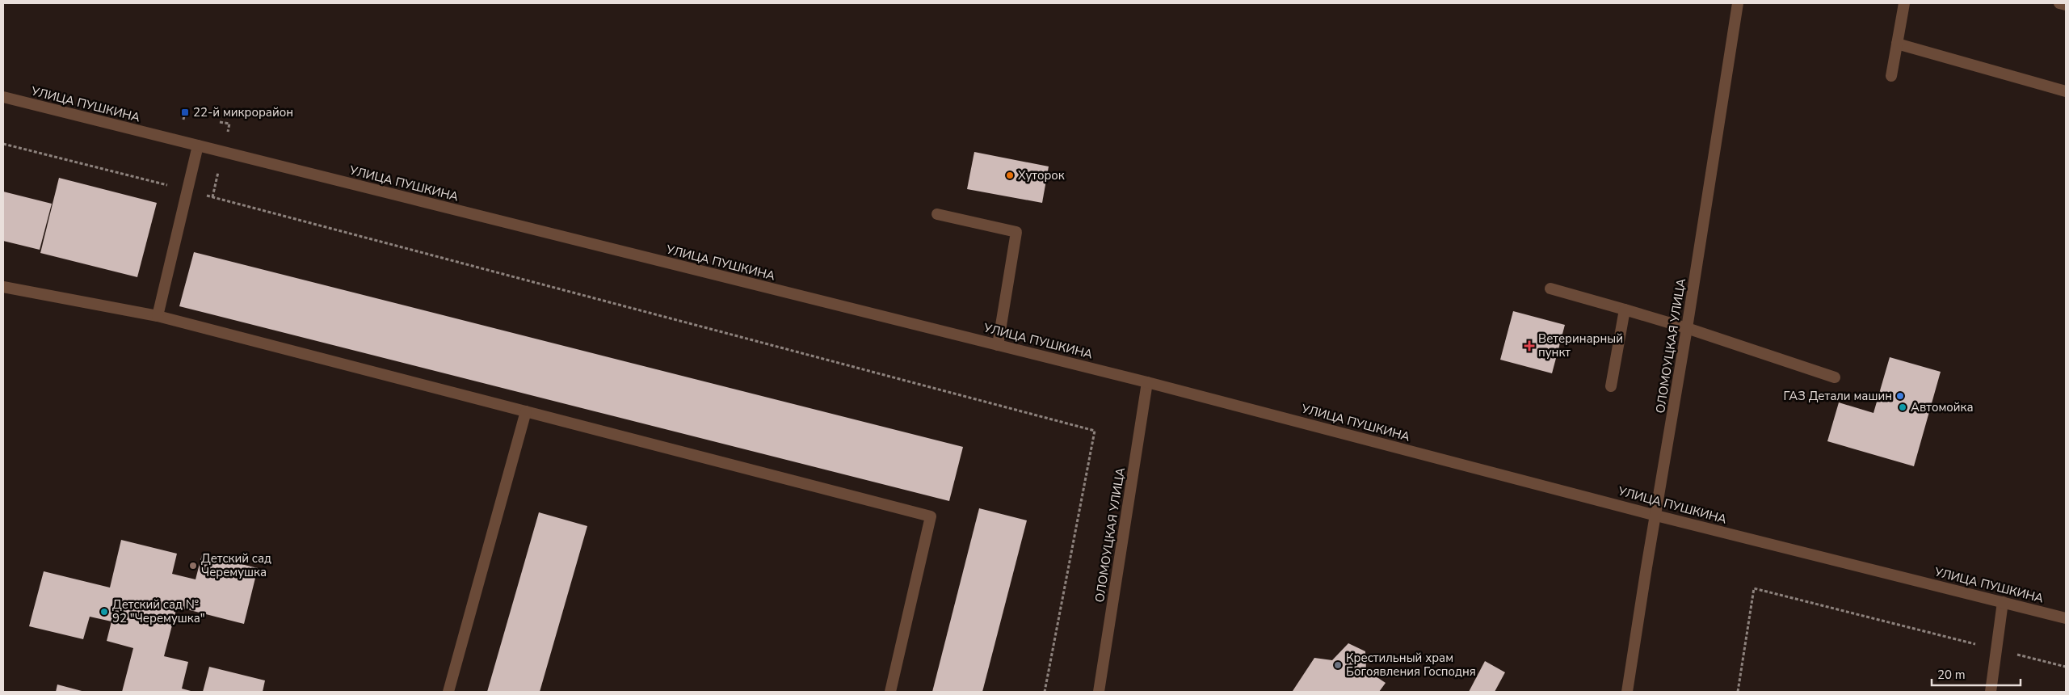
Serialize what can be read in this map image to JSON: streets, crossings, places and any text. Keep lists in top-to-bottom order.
{
  "streets": {
    "street": ["УЛИЦА ПУШКИНА", "ОЛОМОУЦКАЯ УЛИЦА"]
  },
  "crossings": [
    ["УЛИЦА ПУШКИНА", "ОЛОМОУЦКАЯ УЛИЦА"]
  ],
  "places": {
    "transit": ["22-й микрорайон"],
    "other": [
      "Хуторок",
      "ГАЗ Детали машин",
      "Автомойка",
      "Детский сад Черемушка",
      "Детский сад № 92 \"Черемушка\"",
      "Крестильный храм Богоявления Господня"
    ],
    "health": ["Ветеринарный пункт"]
  },
  "scale_bar": "20 m"
}
